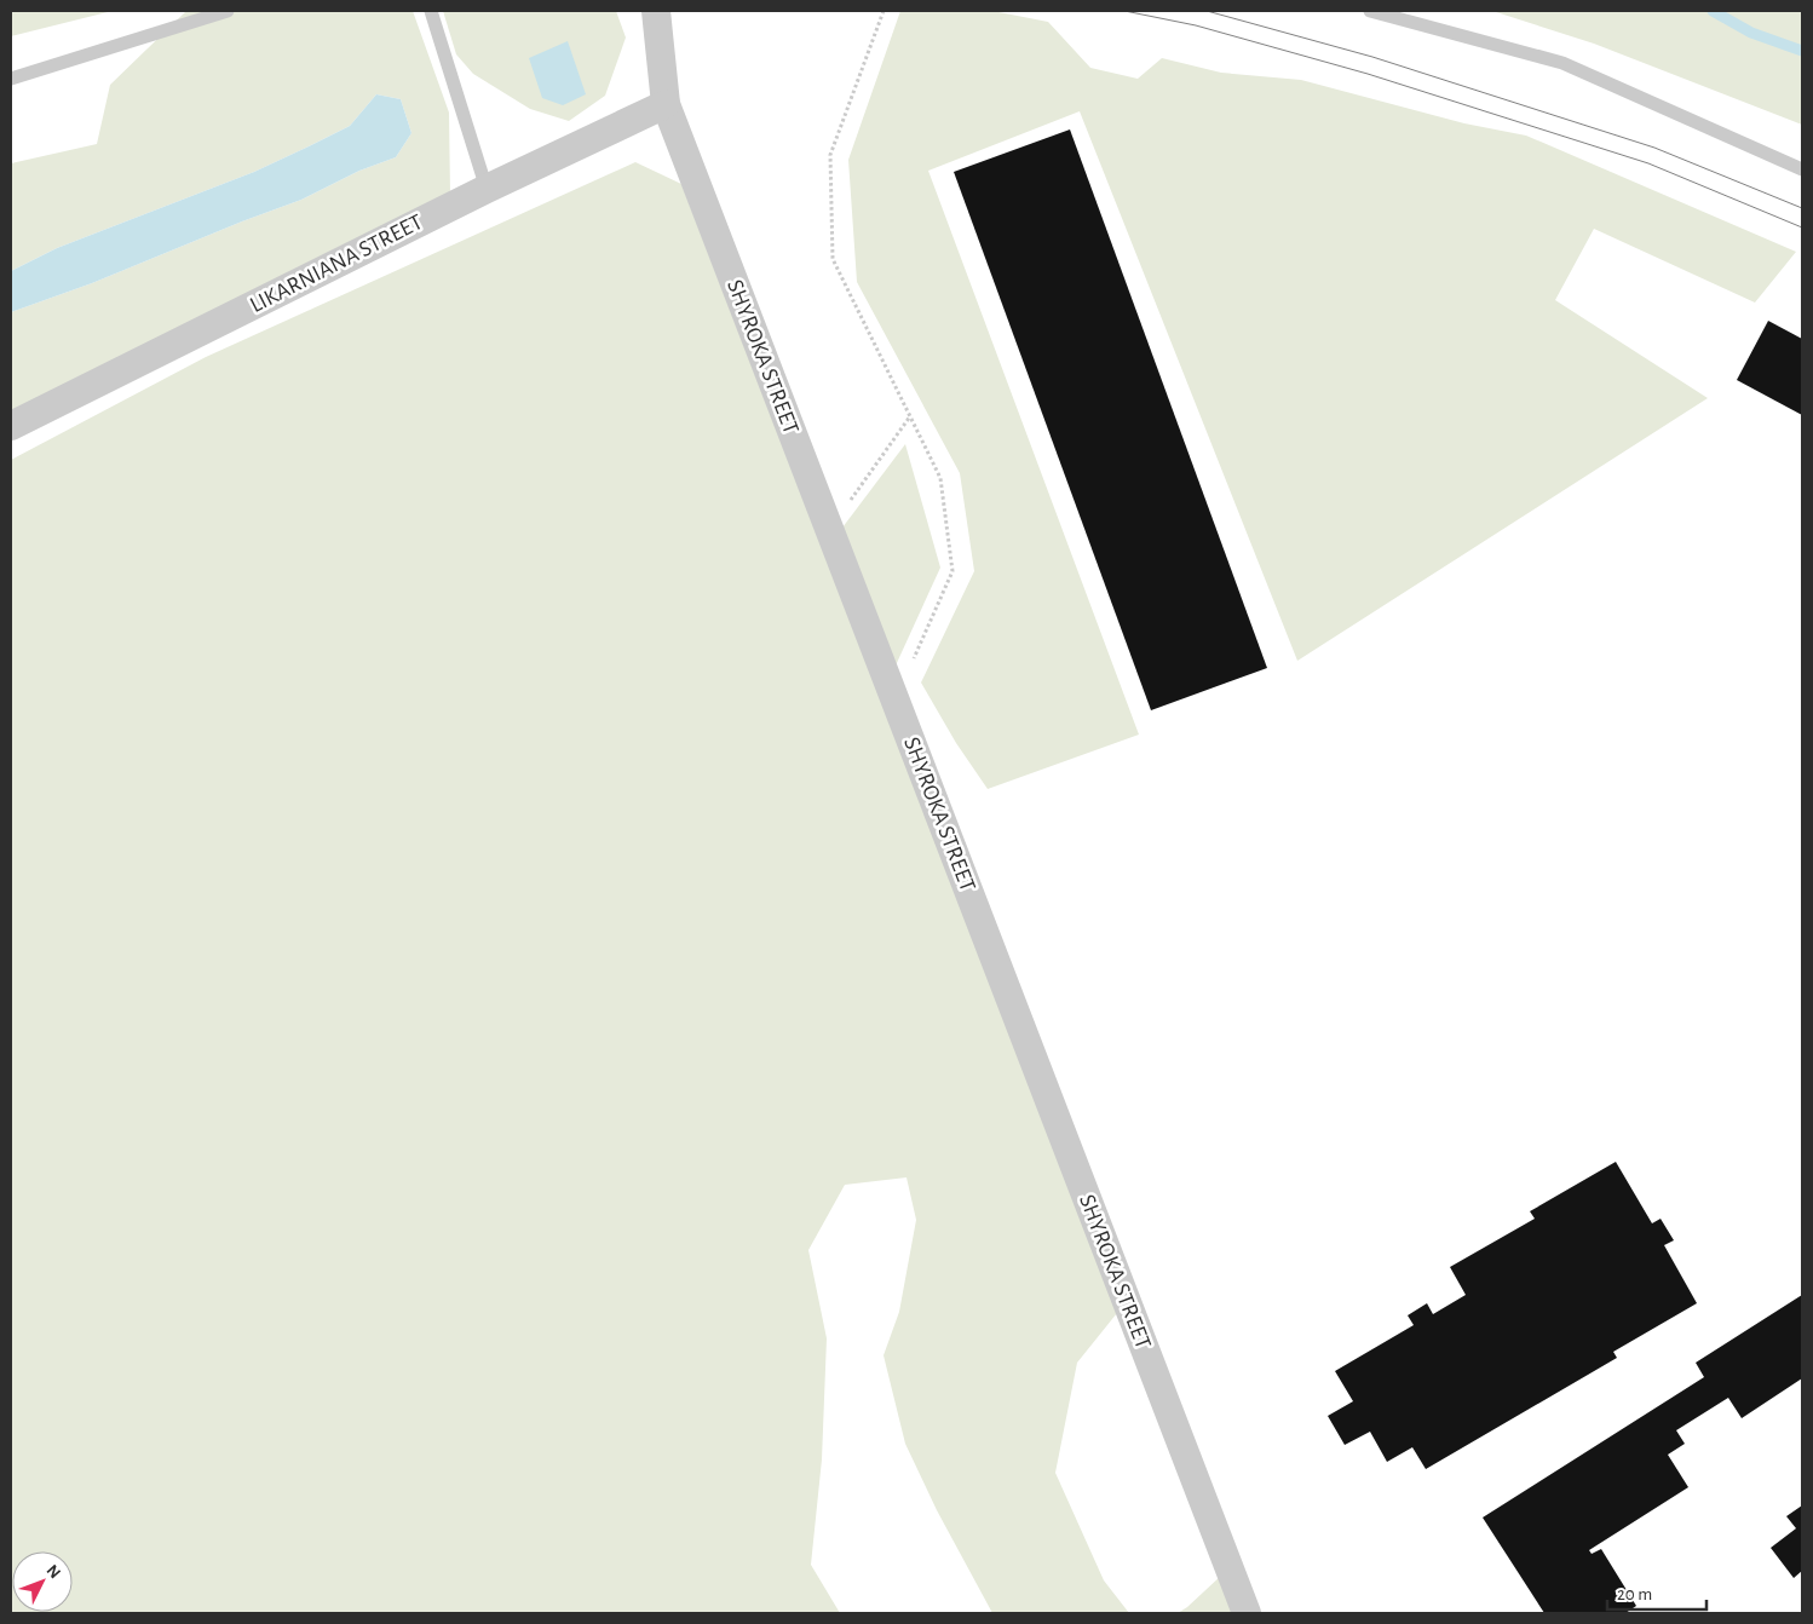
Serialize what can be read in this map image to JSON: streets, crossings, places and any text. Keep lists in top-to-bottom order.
{
  "streets": {
    "street": ["LIKARNIANA STREET", "SHYROKA STREET"]
  },
  "crossings": [
    ["LIKARNIANA STREET", "SHYROKA STREET"]
  ],
  "scale_bar": "20 m",
  "north": "top right"
}
